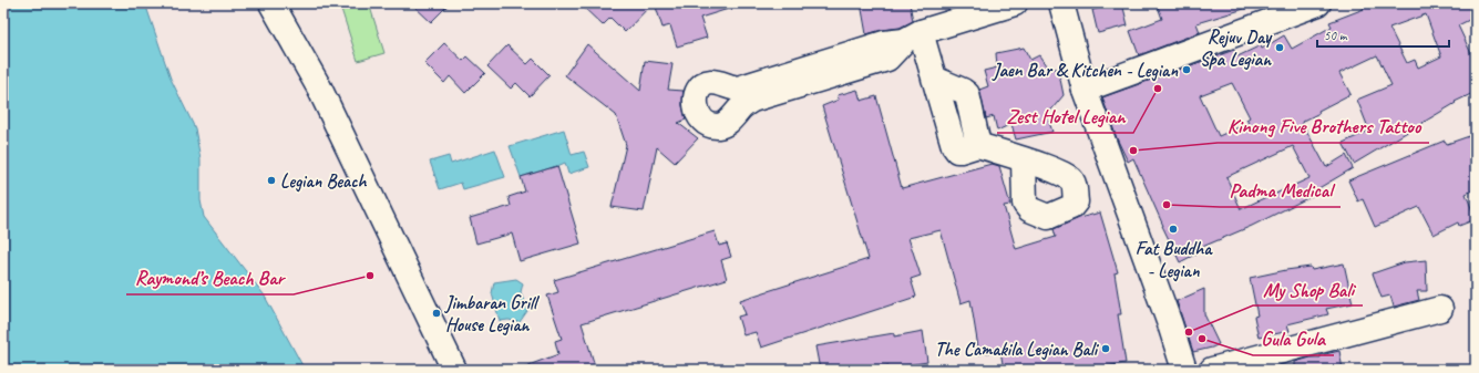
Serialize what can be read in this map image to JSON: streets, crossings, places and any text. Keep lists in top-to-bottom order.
{
  "places": [
    "Rejuv Day Spa Legian",
    "Jaen Bar & Kitchen - Legian",
    "Zest Hotel Legian",
    "Kinong Five Brothers Tattoo",
    "Legian Beach",
    "Padma Medical",
    "Fat Buddha - Legian",
    "Raymond’s Beach Bar",
    "Jimbaran Grill House Legian",
    "My Shop Bali",
    "Gula Gula",
    "The Camakila Legian Bali"
  ],
  "scale_bar": "50 m"
}
